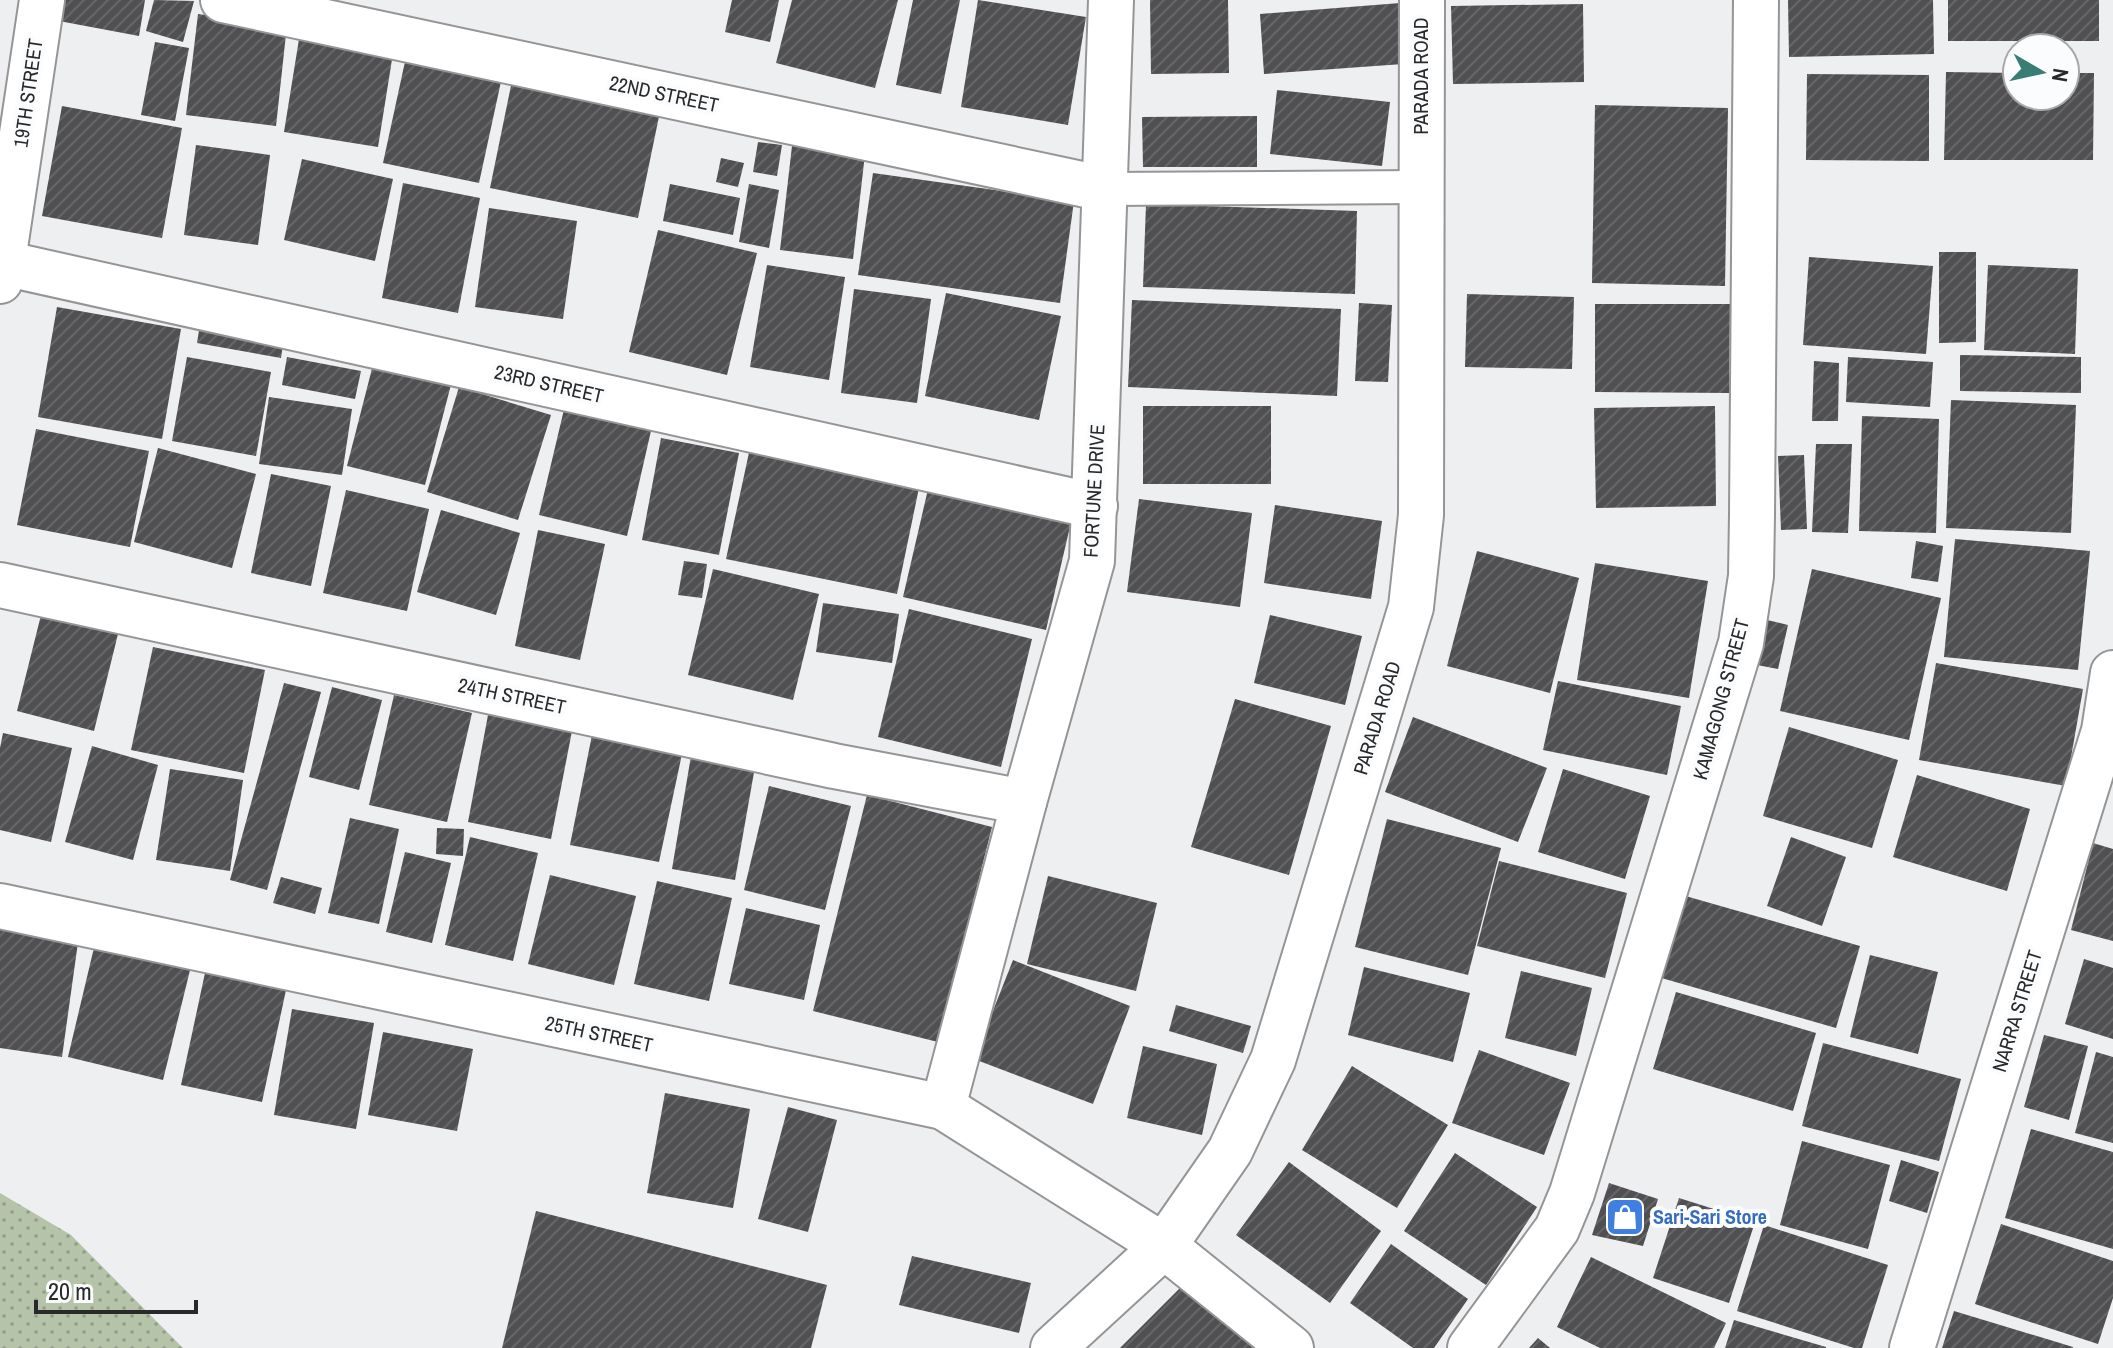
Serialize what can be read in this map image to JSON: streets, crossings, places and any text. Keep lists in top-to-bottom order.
{
  "streets": {
    "street": [
      "PARADA ROAD",
      "19TH STREET",
      "22ND STREET",
      "23RD STREET",
      "FORTUNE DRIVE",
      "24TH STREET",
      "KAMAGONG STREET",
      "NARRA STREET",
      "25TH STREET"
    ]
  },
  "crossings": [
    ["PARADA ROAD", "25TH STREET"],
    ["19TH STREET", "23RD STREET"],
    ["22ND STREET", "FORTUNE DRIVE"],
    ["23RD STREET", "FORTUNE DRIVE"],
    ["FORTUNE DRIVE", "24TH STREET"],
    ["FORTUNE DRIVE", "25TH STREET"]
  ],
  "places": {
    "shop": ["Sari-Sari Store"]
  },
  "scale_bar": "20 m",
  "north": "right"
}
